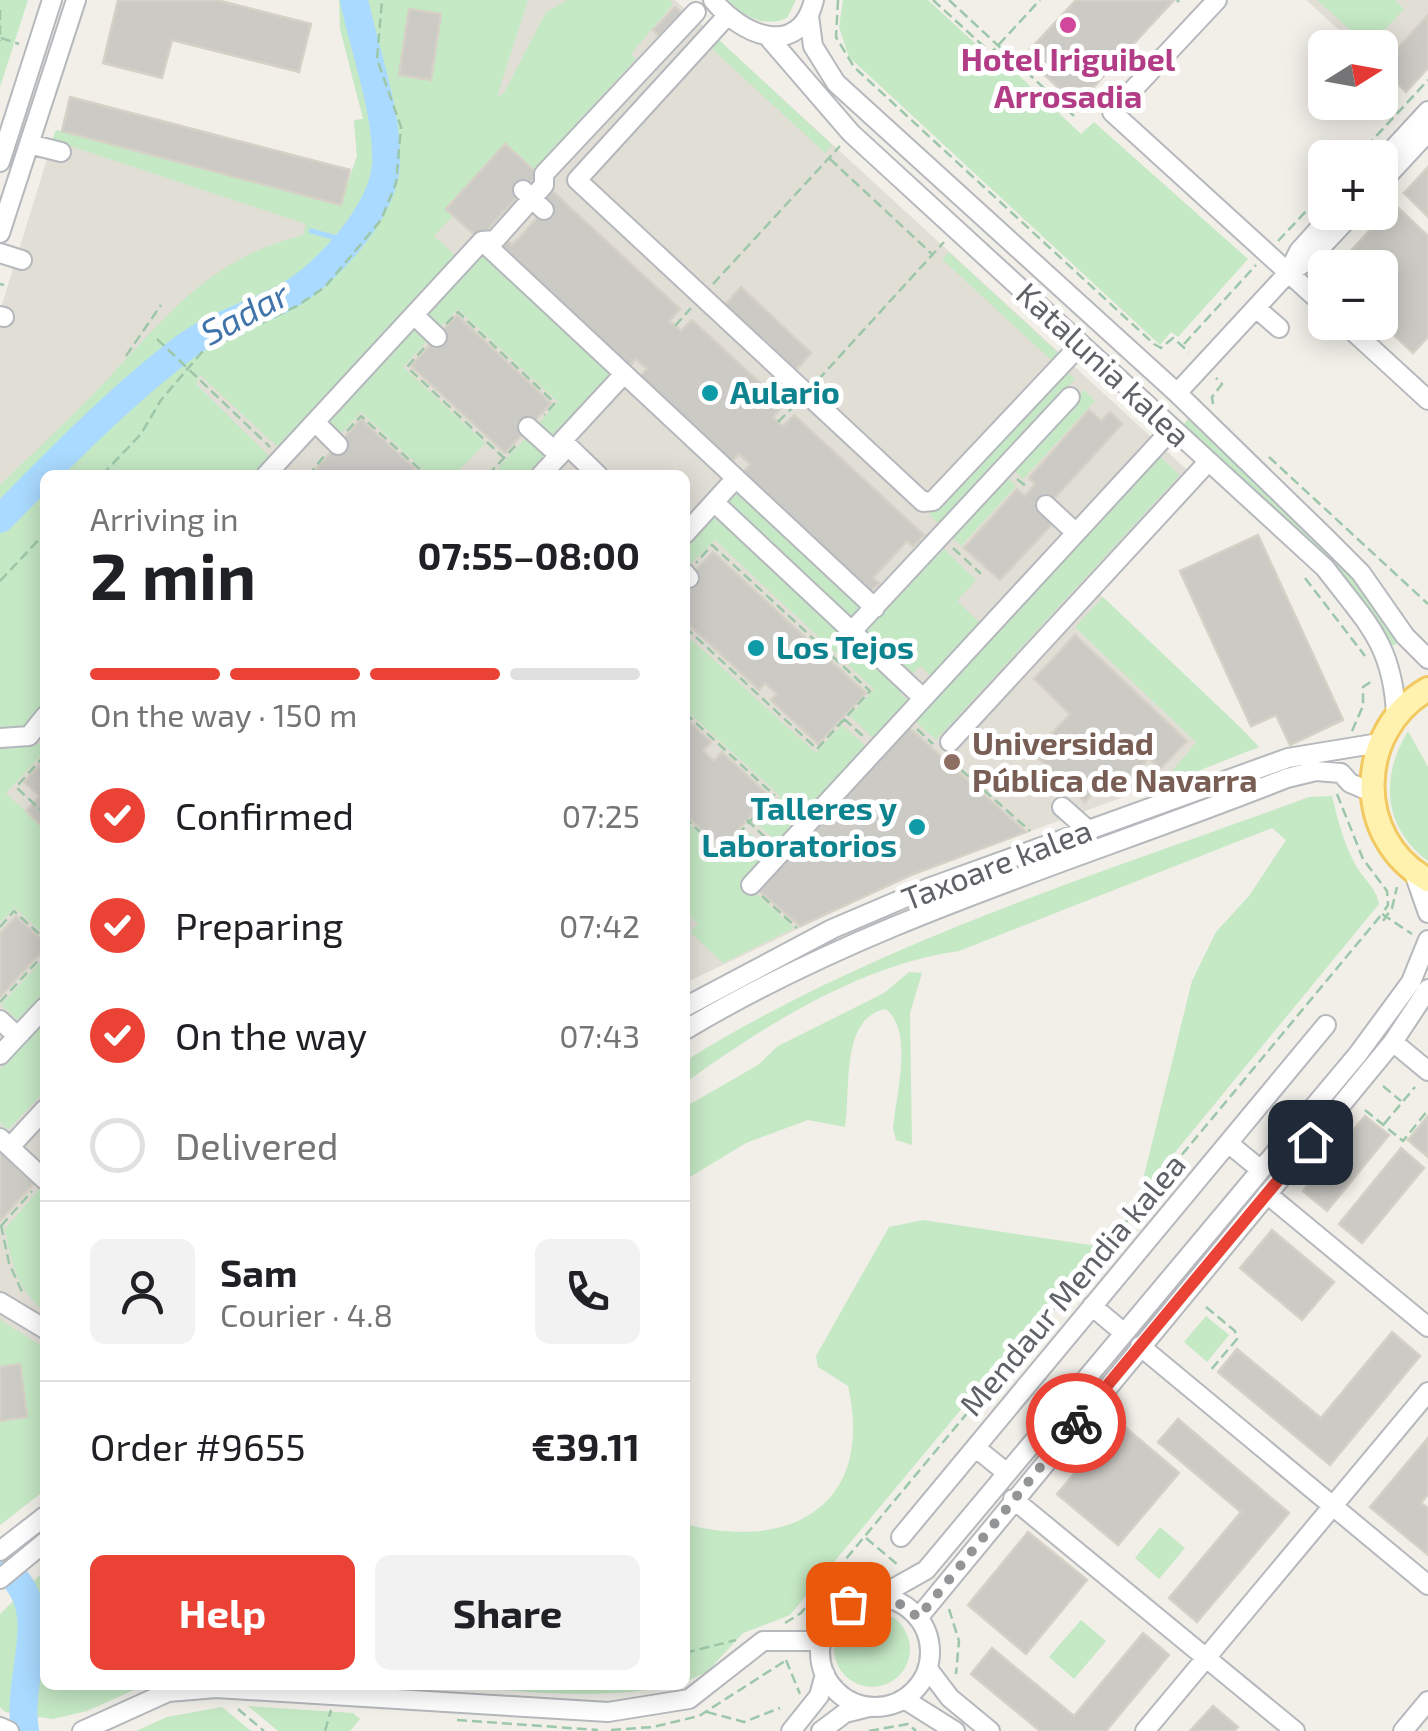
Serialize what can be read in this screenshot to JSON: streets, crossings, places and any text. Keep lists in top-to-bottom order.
{
  "streets": {
    "street": ["Katalunia kalea", "Taxoare kalea"],
    "path": ["Mendaur Mendia kalea"]
  },
  "water": ["Sadar"],
  "places": [
    "Hotel Iriguibel Arrosadia",
    "Aulario",
    "Los Tejos",
    "Universidad Pública de Navarra",
    "Talleres y Laboratorios"
  ],
  "north": "right",
  "page": {
    "map_buttons": ["+", "−"],
    "heading": ["2 min", "Arriving in", "07:55–08:00"],
    "panel": [
      "Sam",
      "Courier · 4.8",
      "Order #9655",
      "€39.11"
    ],
    "bar": "On the way · 150 m",
    "list": [
      ["Confirmed", "07:25"],
      ["Preparing", "07:42"],
      ["On the way", "07:43"],
      "Delivered"
    ],
    "buttons": ["Help", "Share"]
  }
}
